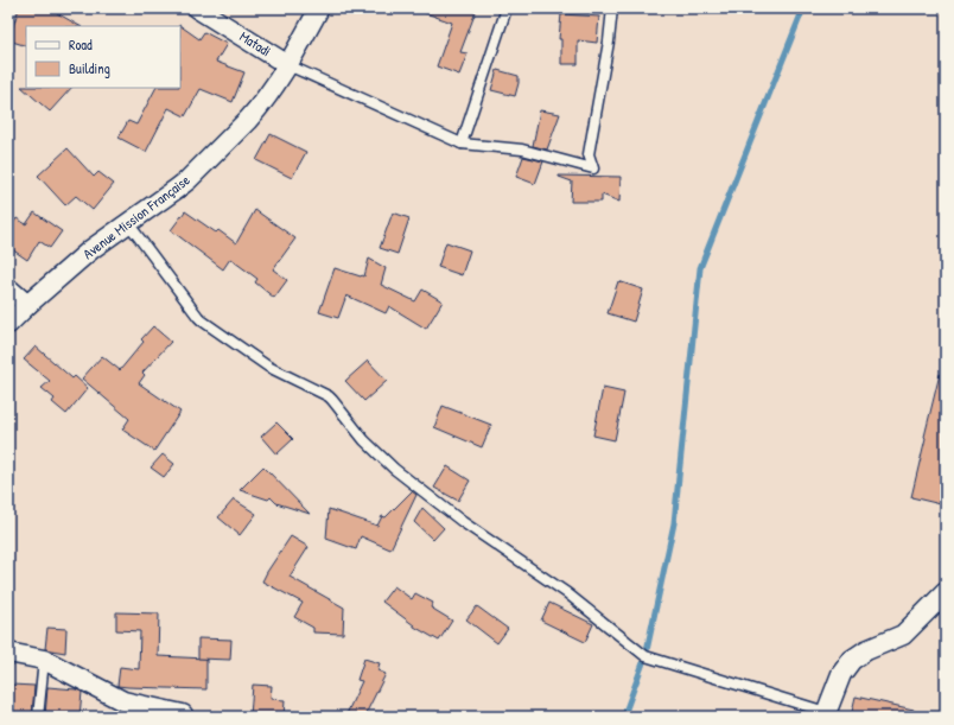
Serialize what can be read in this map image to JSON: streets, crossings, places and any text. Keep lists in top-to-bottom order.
{
  "streets": {
    "street": ["Matadi", "Avenue Mission Française"]
  },
  "crossings": [
    ["Matadi", "Avenue Mission Française"]
  ],
  "legend": ["Road", "Building"]
}
